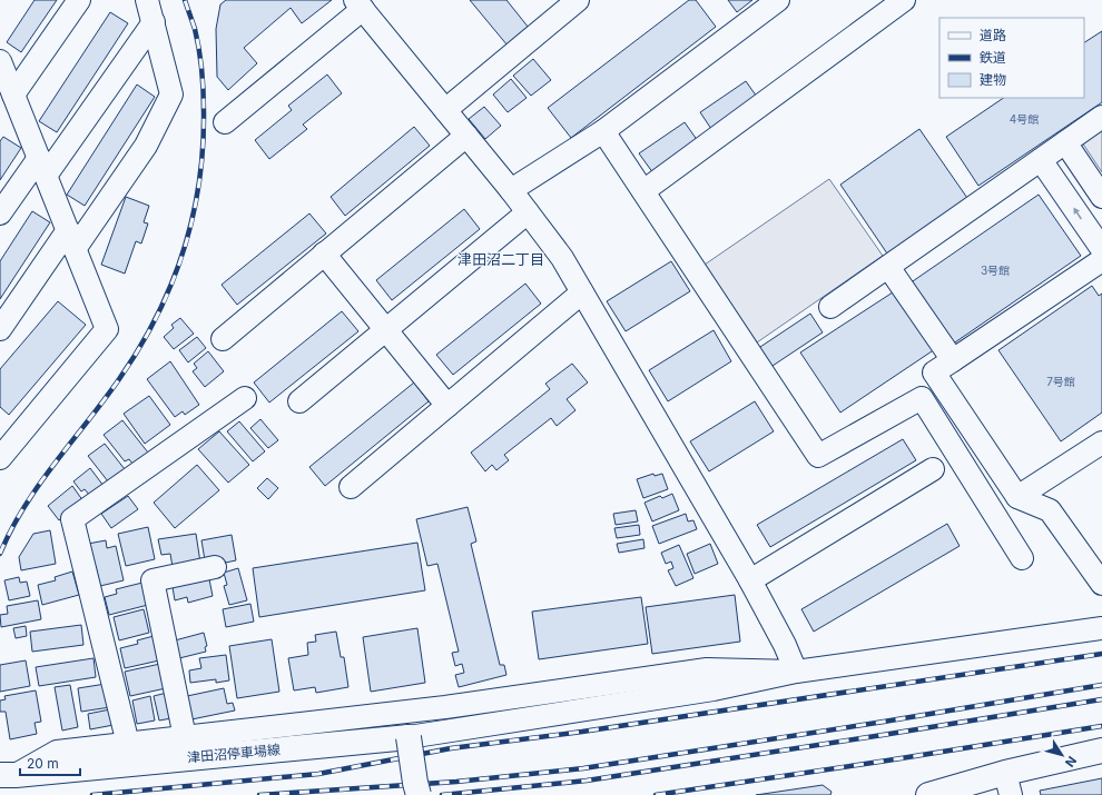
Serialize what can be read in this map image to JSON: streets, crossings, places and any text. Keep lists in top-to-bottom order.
{
  "streets": {
    "main road": ["津田沼停車場線"]
  },
  "districts": ["津田沼二丁目"],
  "house_numbers": ["4号館", "3号館", "7号館"],
  "legend": ["道路", "鉄道", "建物"],
  "scale_bar": "20 m",
  "north": "bottom right"
}
